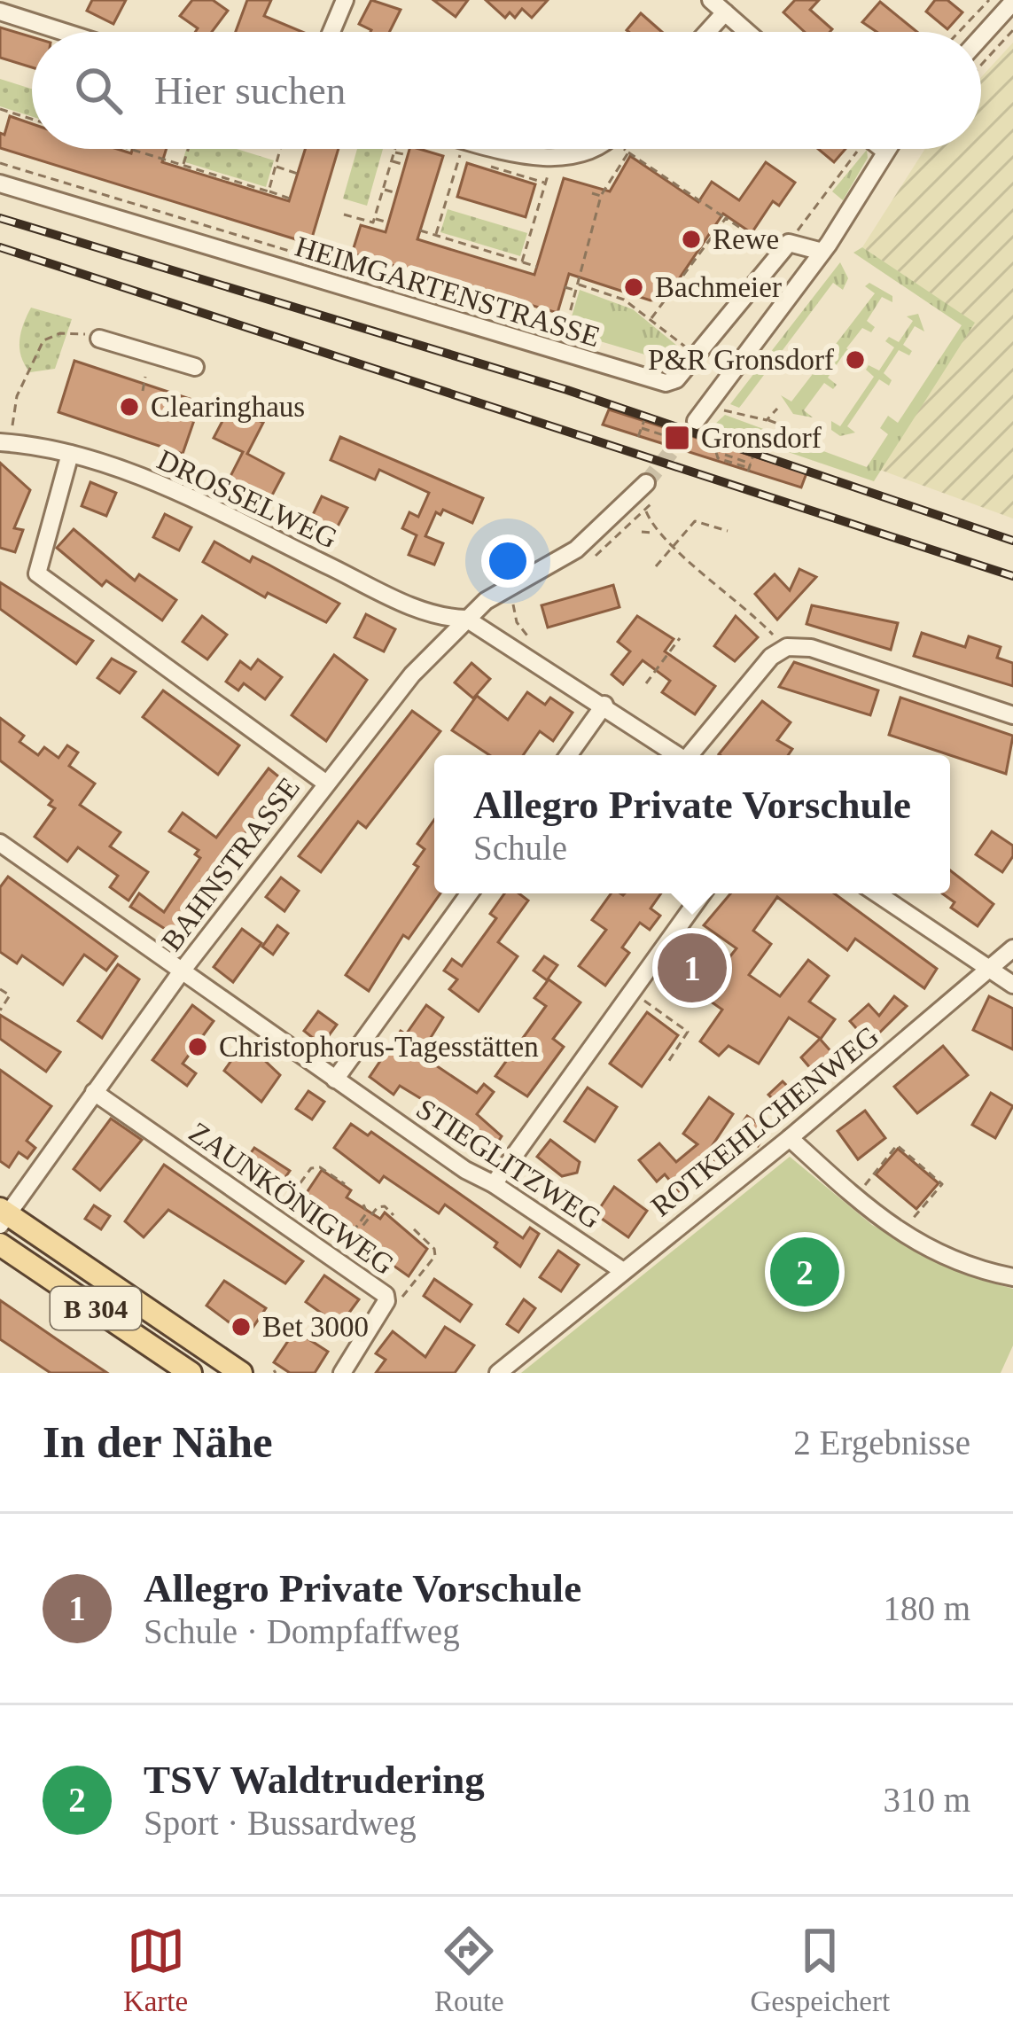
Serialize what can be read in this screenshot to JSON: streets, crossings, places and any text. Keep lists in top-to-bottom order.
{
  "streets": {
    "main road": ["B 304"],
    "street": [
      "HEIMGARTENSTRASSE",
      "DROSSELWEG",
      "BAHNSTRASSE",
      "ROTKEHLCHENWEG",
      "STIEGLITZWEG",
      "ZAUNKÖNIGWEG"
    ]
  },
  "crossings": [
    ["DROSSELWEG", "BAHNSTRASSE"],
    ["BAHNSTRASSE", "STIEGLITZWEG"],
    ["BAHNSTRASSE", "ZAUNKÖNIGWEG"],
    ["BAHNSTRASSE", "B 304"],
    ["ROTKEHLCHENWEG", "STIEGLITZWEG"]
  ],
  "places": {
    "other": [
      "Rewe",
      "Bachmeier",
      "P&R Gronsdorf",
      "Clearinghaus",
      "Christophorus-Tagesstätten",
      "Bet 3000"
    ],
    "transit": ["Gronsdorf"]
  },
  "page": {
    "search": "Hier suchen",
    "popup": ["Allegro Private Vorschule", "Schule"],
    "pins": ["1", "2"],
    "heading": ["In der Nähe", "2 Ergebnisse"],
    "list": [
      {
        "mark": "1",
        "name": "Allegro Private Vorschule",
        "note": "Schule · Dompfaffweg",
        "value": "180 m"
      },
      {
        "mark": "2",
        "name": "TSV Waldtrudering",
        "note": "Sport · Bussardweg",
        "value": "310 m"
      }
    ],
    "nav": ["Karte", "Route", "Gespeichert"]
  }
}
